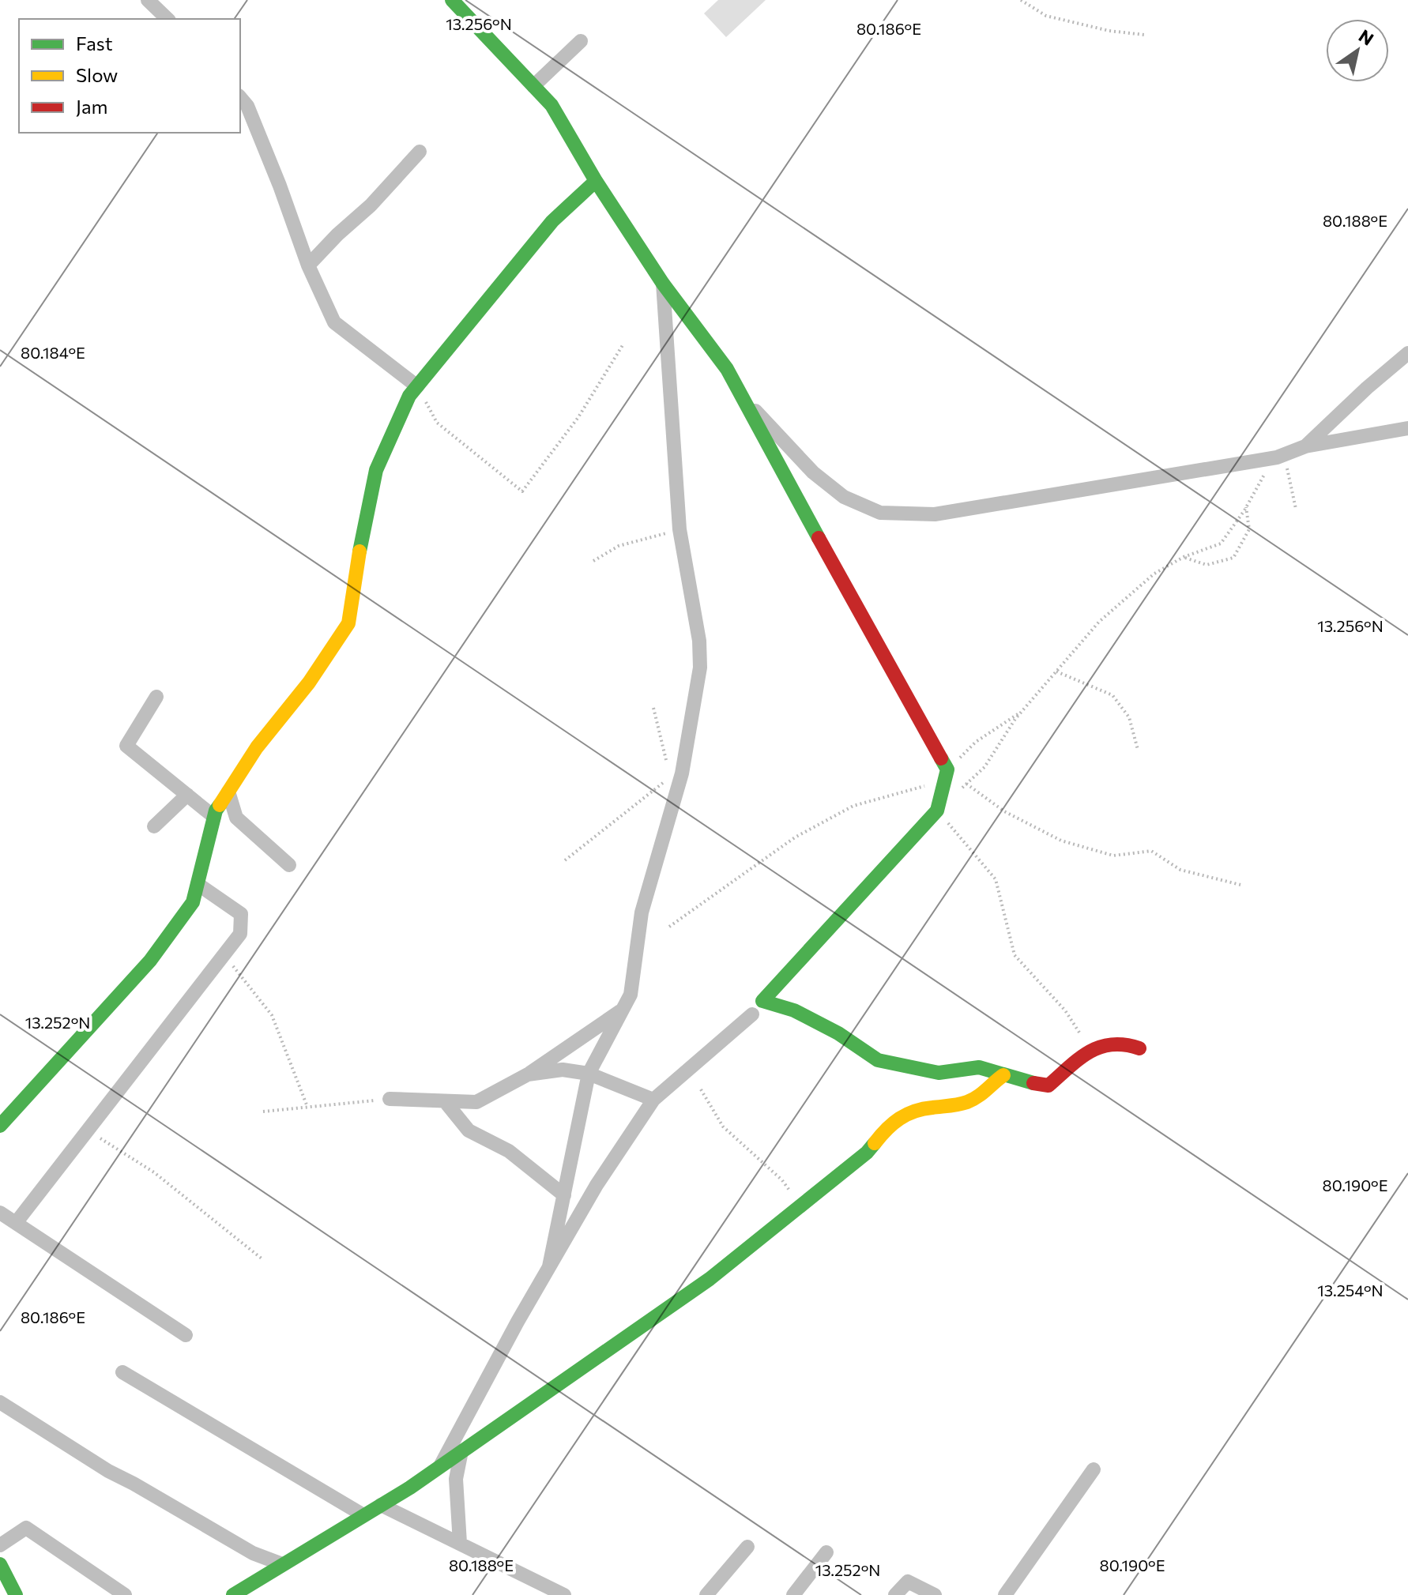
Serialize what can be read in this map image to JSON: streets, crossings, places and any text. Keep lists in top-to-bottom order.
{
  "legend": ["Fast", "Slow", "Jam"],
  "north": "top right",
  "coordinates": [
    "13.256°N",
    "80.186°E",
    "80.188°E",
    "80.184°E",
    "13.252°N",
    "80.190°E",
    "13.254°N"
  ]
}
